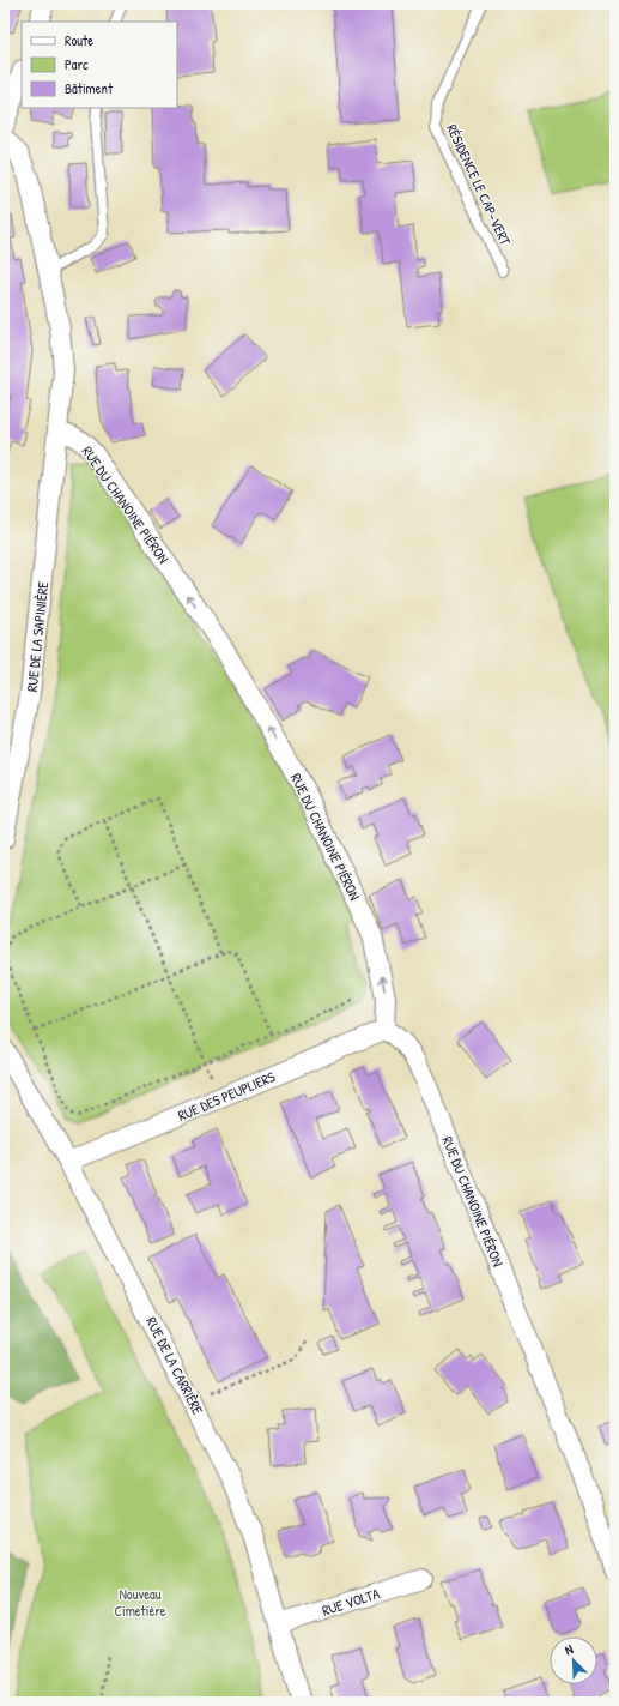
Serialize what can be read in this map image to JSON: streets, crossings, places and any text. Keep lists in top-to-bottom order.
{
  "streets": {
    "street": [
      "RUE DU CHANOINE PIÉRON",
      "RUE DE LA SAPINIÈRE",
      "RUE DES PEUPLIERS",
      "RUE DE LA CARRIÈRE",
      "RUE VOLTA"
    ],
    "lane": ["RÉSIDENCE LE CAP-VERT"]
  },
  "crossings": [
    ["RUE DU CHANOINE PIÉRON", "RUE DE LA SAPINIÈRE"],
    ["RUE DU CHANOINE PIÉRON", "RUE DES PEUPLIERS"],
    ["RUE DES PEUPLIERS", "RUE DE LA CARRIÈRE"],
    ["RUE DE LA CARRIÈRE", "RUE VOLTA"]
  ],
  "one_way": ["RUE DU CHANOINE PIÉRON"],
  "parks": ["Nouveau Cimetière"],
  "legend": ["Route", "Parc", "Bâtiment"],
  "north": "top left"
}
